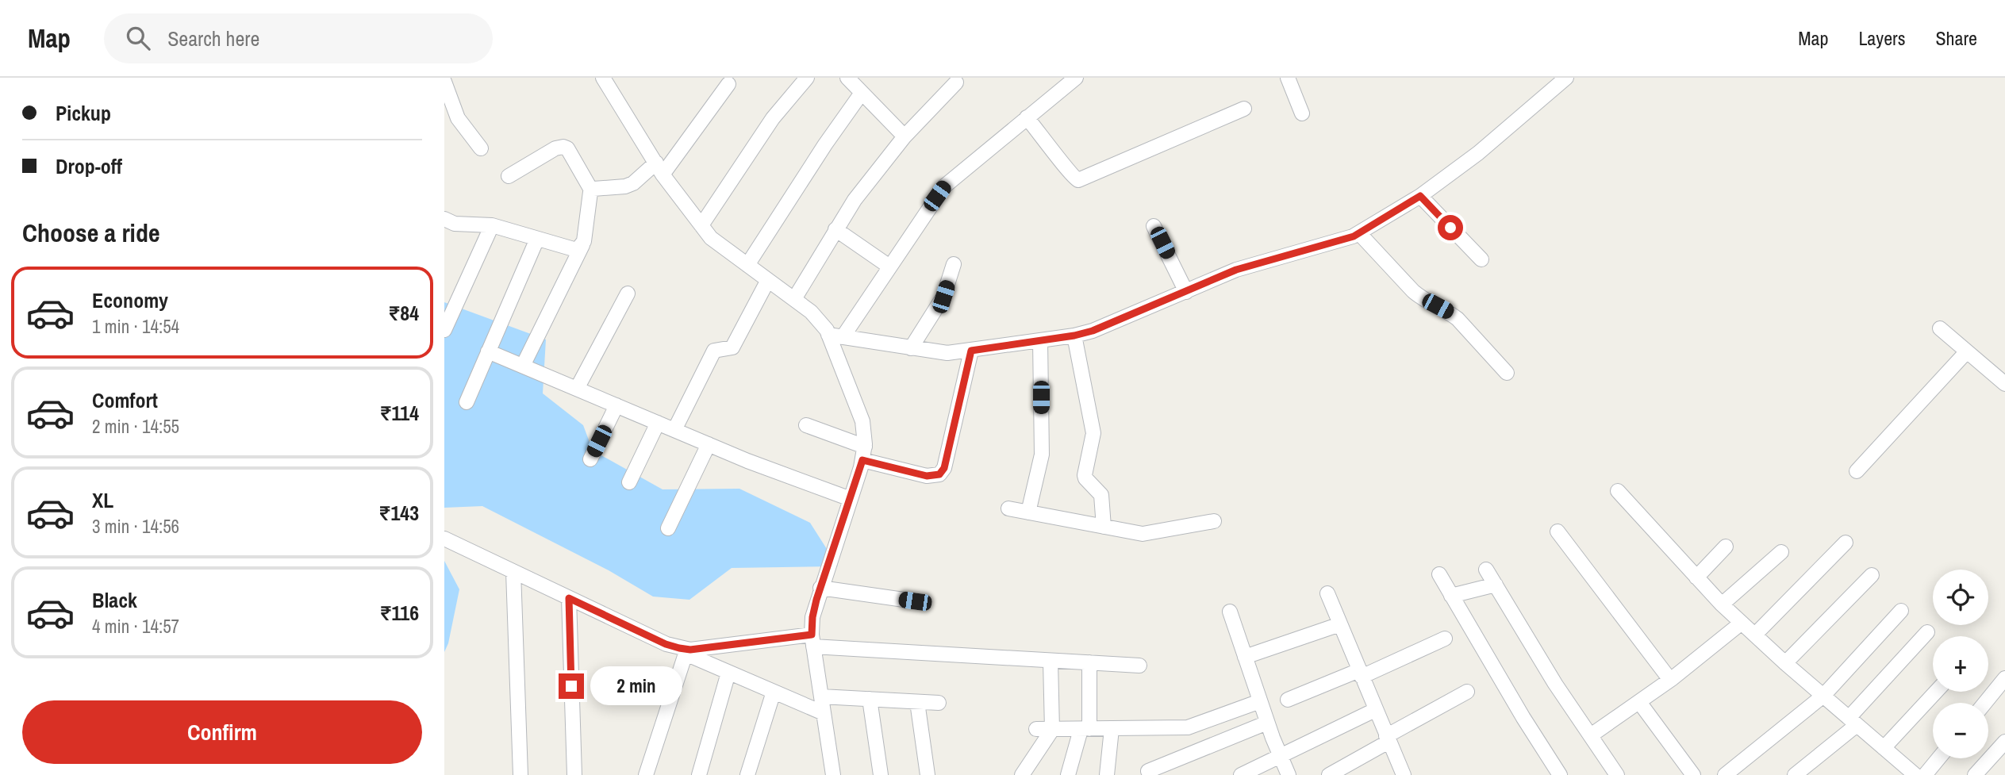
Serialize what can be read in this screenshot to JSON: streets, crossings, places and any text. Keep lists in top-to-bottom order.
{
  "page": {
    "header": "Map",
    "search": "Search here",
    "nav": ["Map", "Layers", "Share"],
    "banner": ["Pickup", "Drop-off"],
    "heading": "Choose a ride",
    "list": [
      {
        "name": "Economy",
        "note": "1 min · 14:54",
        "value": "₹84"
      },
      {
        "name": "Comfort",
        "note": "2 min · 14:55",
        "value": "₹114"
      },
      {
        "name": "XL",
        "note": "3 min · 14:56",
        "value": "₹143"
      },
      {
        "name": "Black",
        "note": "4 min · 14:57",
        "value": "₹116"
      }
    ],
    "map_buttons": ["+", "−"],
    "bubble": "2 min",
    "buttons": "Confirm"
  }
}
